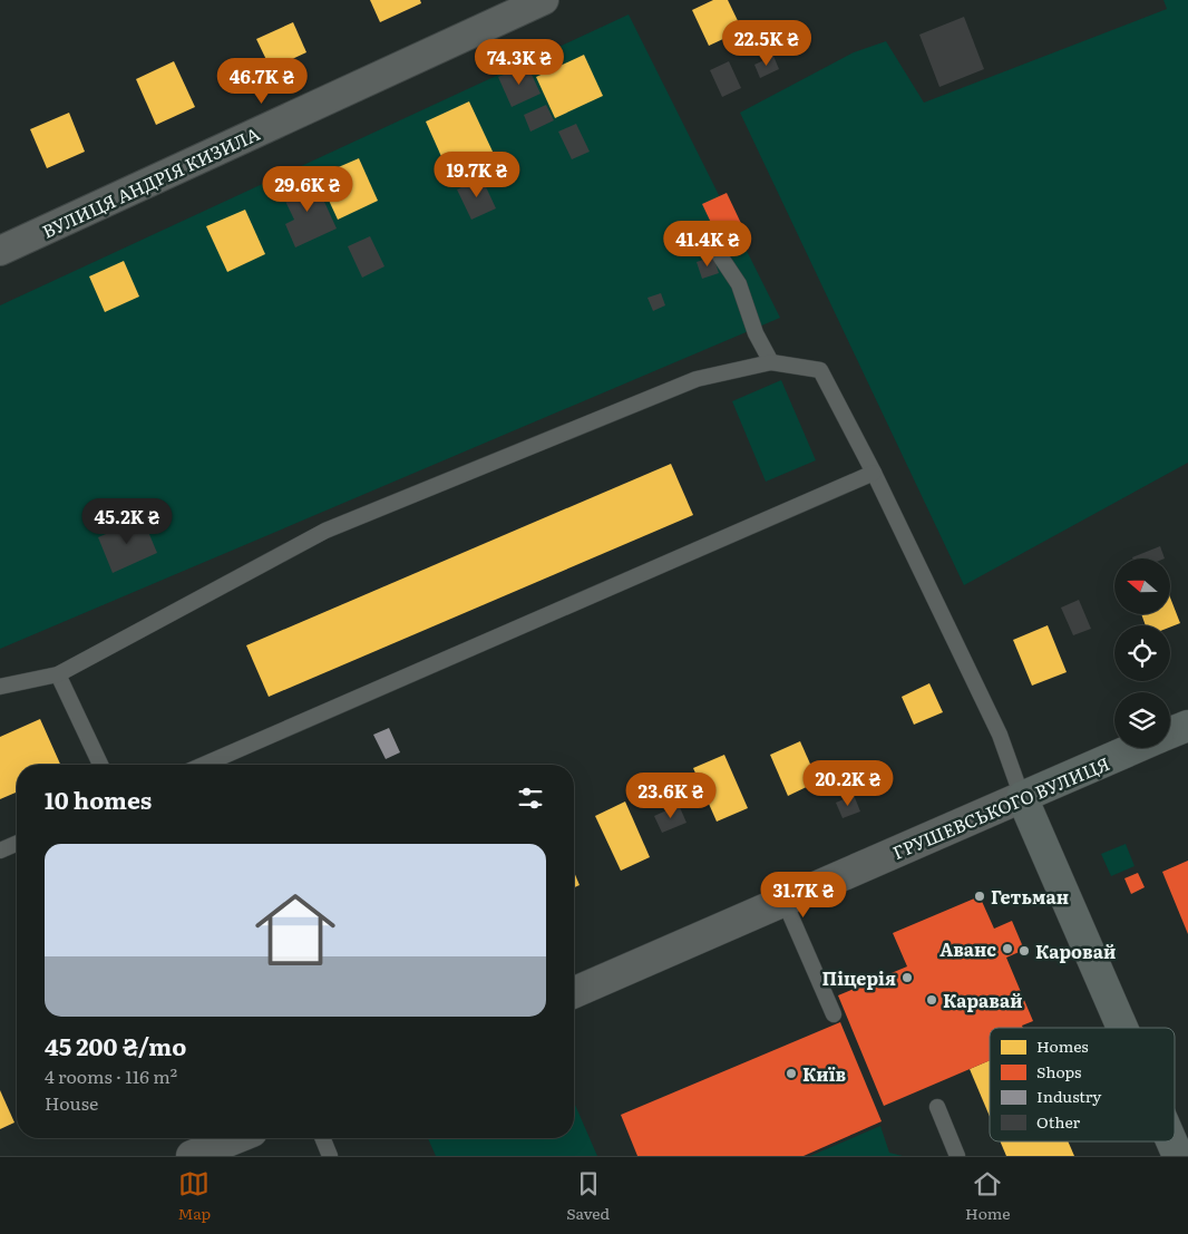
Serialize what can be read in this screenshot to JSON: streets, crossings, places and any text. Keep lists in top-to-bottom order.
{
  "streets": {
    "main road": ["ГРУШЕВСЬКОГО ВУЛИЦЯ"],
    "street": ["ВУЛИЦЯ АНДРІЯ КИЗИЛА"]
  },
  "places": [
    "Гетьман",
    "Аванс",
    "Каровай",
    "Піцерія",
    "Каравай",
    "Київ"
  ],
  "legend": [
    "Homes",
    "Shops",
    "Industry",
    "Other"
  ],
  "north": "left",
  "page": {
    "price": [
      "22.5K ₴",
      "74.3K ₴",
      "46.7K ₴",
      "19.7K ₴",
      "29.6K ₴",
      "41.4K ₴",
      "45.2K ₴",
      "20.2K ₴",
      "23.6K ₴",
      "31.7K ₴"
    ],
    "heading": "10 homes",
    "list": [
      {
        "name": "45 200 ₴/mo",
        "note": "4 rooms · 116 m² · House"
      }
    ],
    "tabs": ["Map", "Saved", "Home"]
  }
}
